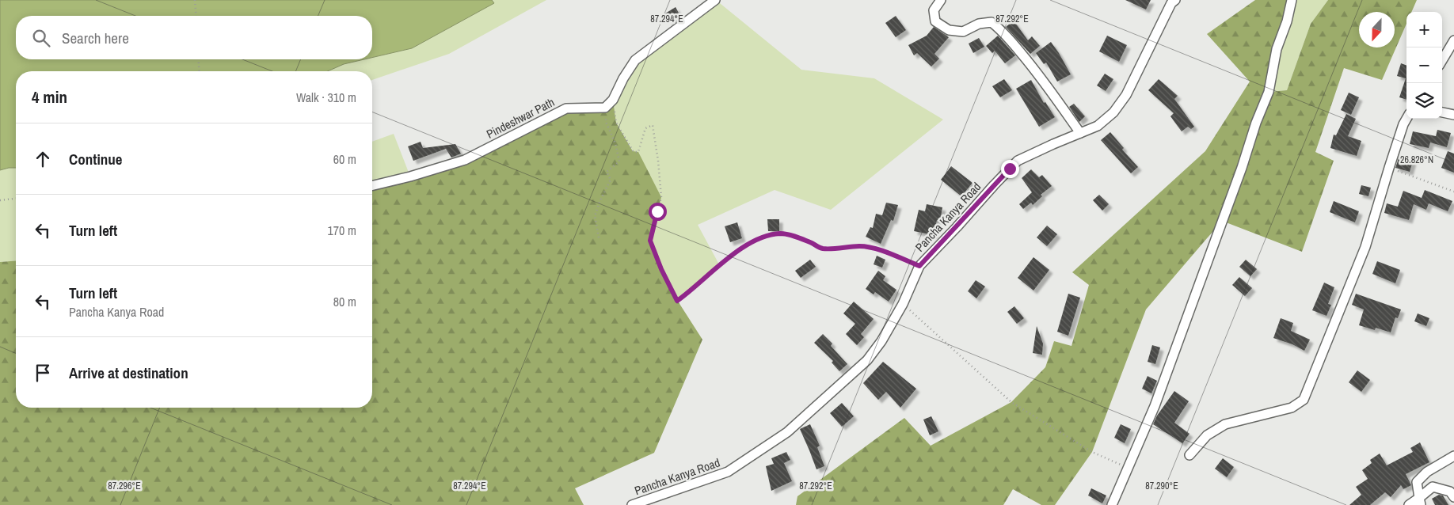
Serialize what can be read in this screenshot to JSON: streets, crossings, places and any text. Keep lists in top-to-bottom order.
{
  "streets": {
    "street": ["Pindeshwar Path", "Pancha Kanya Road"]
  },
  "north": "bottom",
  "page": {
    "map_buttons": ["+", "−"],
    "search": "Search here",
    "heading": ["4 min", "Walk · 310 m"],
    "list": [
      ["Continue", "60 m"],
      ["Turn left", "170 m"],
      ["Turn left", "Pancha Kanya Road", "80 m"],
      "Arrive at destination"
    ]
  },
  "coordinates": [
    "87.294°E",
    "87.292°E",
    "26.826°N",
    "87.296°E",
    "87.290°E"
  ]
}
